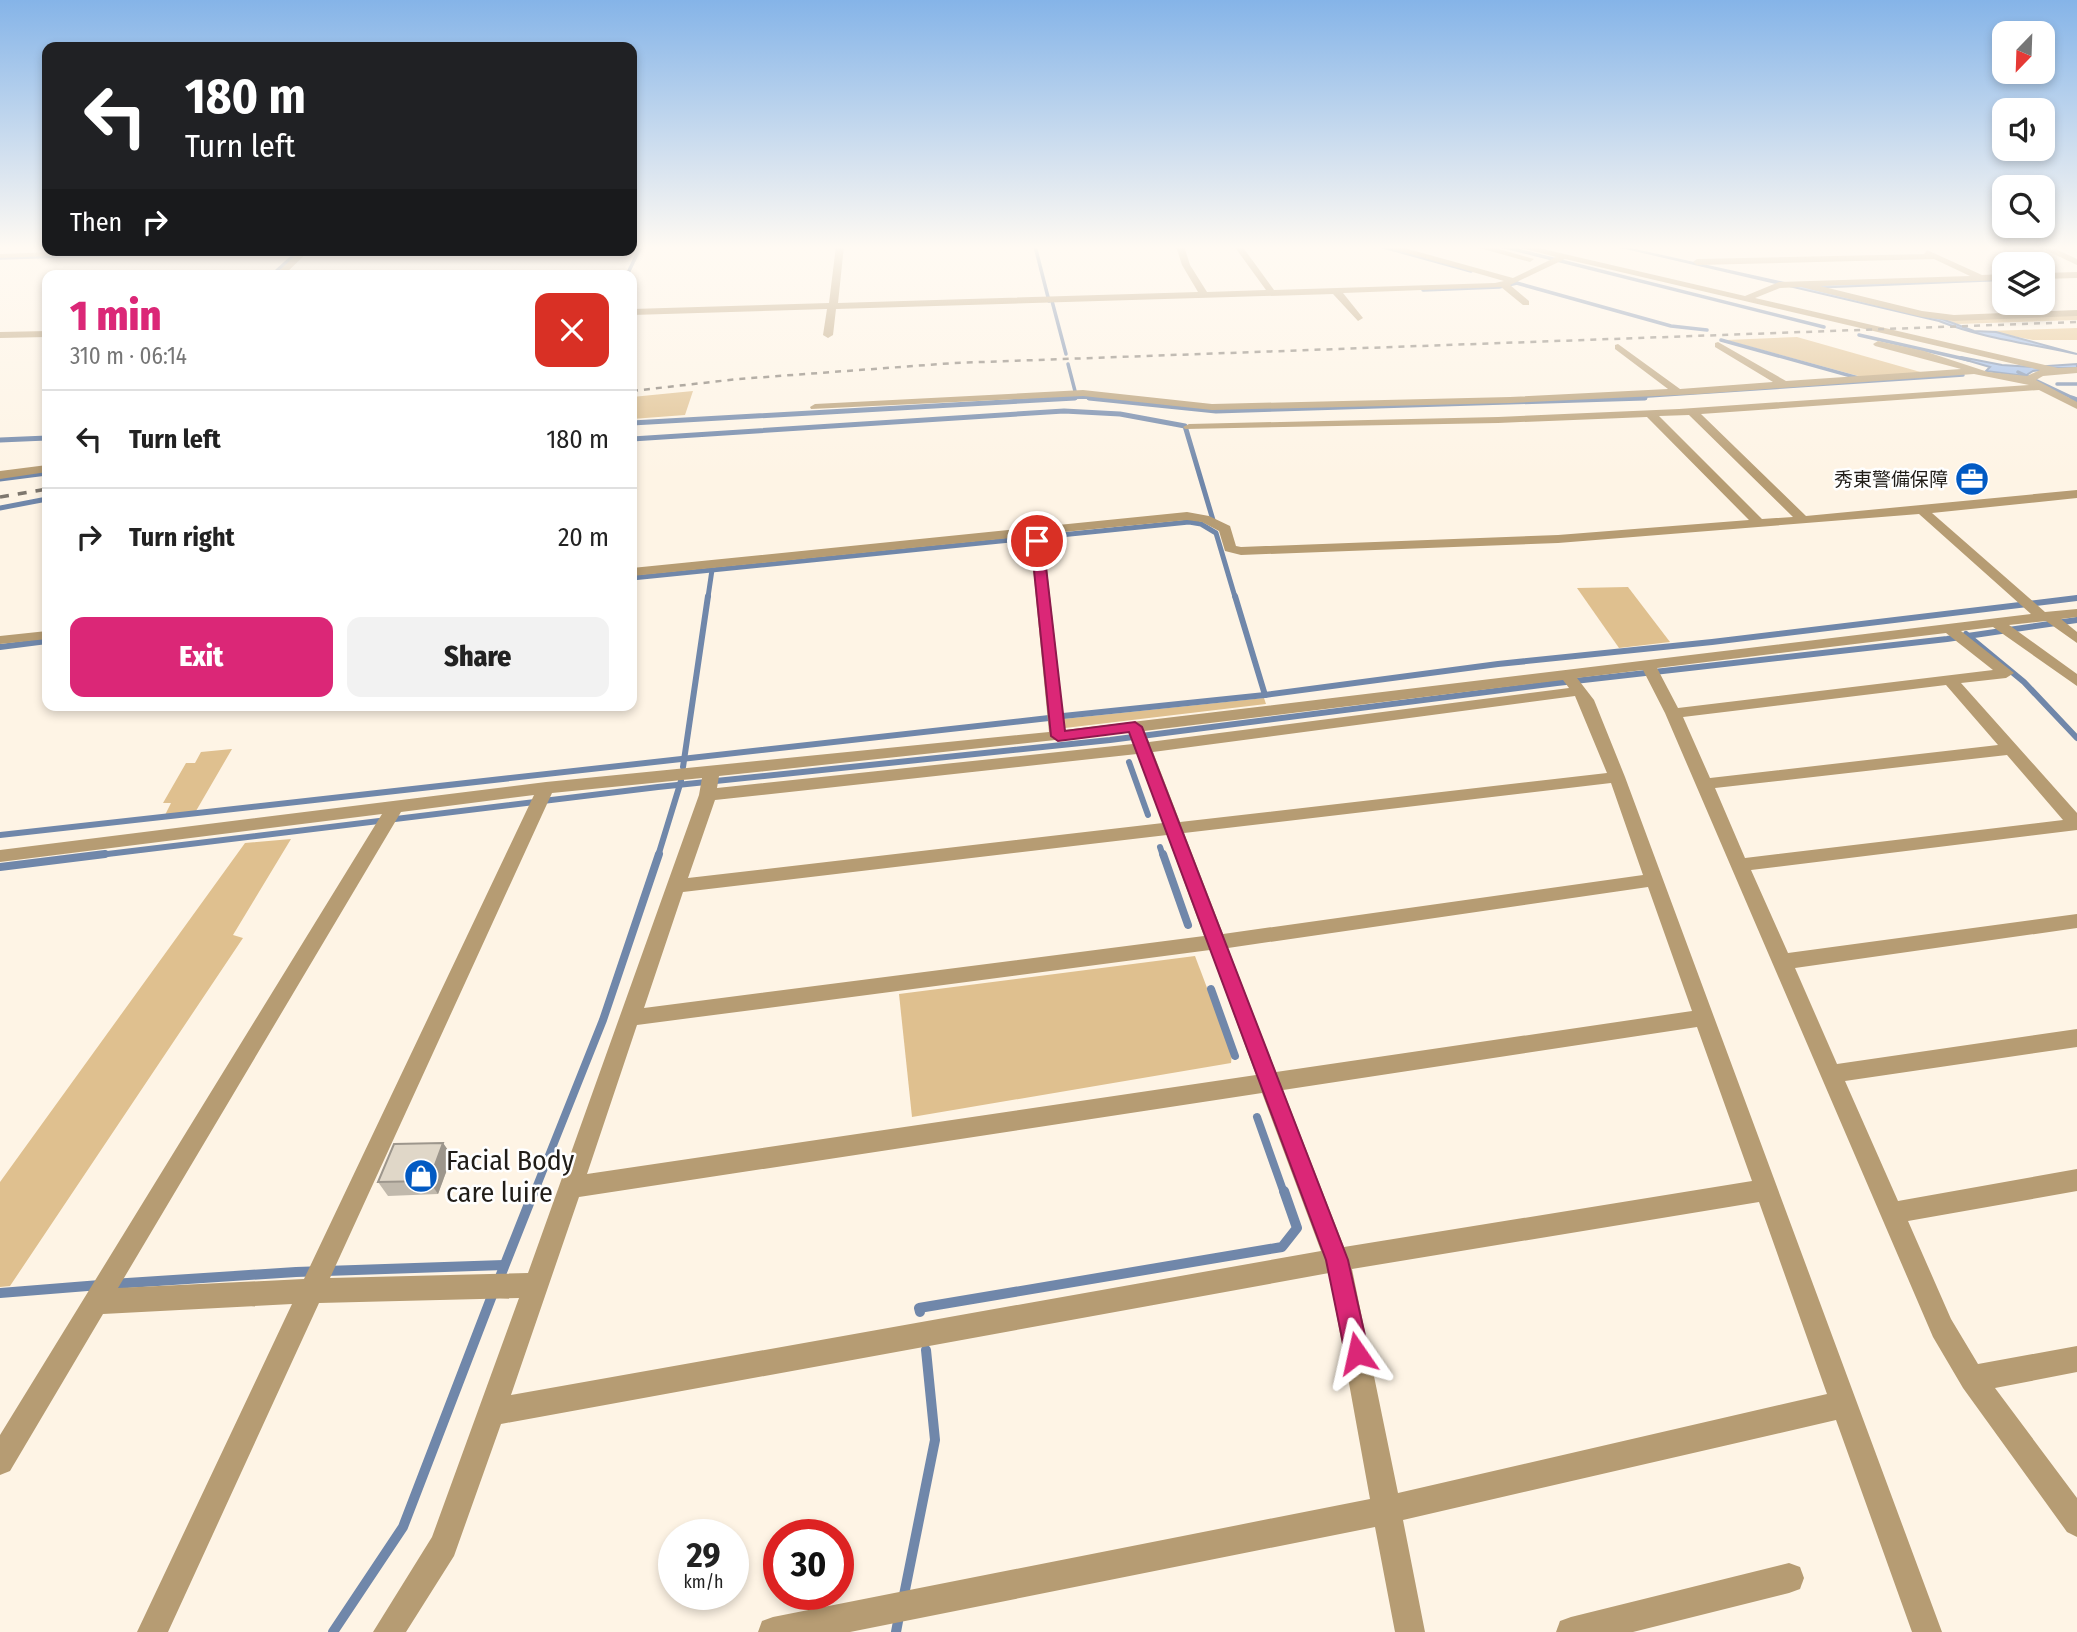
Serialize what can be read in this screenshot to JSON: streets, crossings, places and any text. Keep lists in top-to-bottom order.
{
  "places": {
    "office": ["秀東警備保障"],
    "shop": ["Facial Body care luire"]
  },
  "north": "bottom left",
  "page": {
    "turn": ["180 m", "Turn left"],
    "then": "Then",
    "heading": ["1 min", "310 m · 06:14"],
    "list": [
      {
        "name": "Turn left",
        "value": "180 m"
      },
      {
        "name": "Turn right",
        "value": "20 m"
      }
    ],
    "buttons": ["Exit", "Share"],
    "speed": "29 km/h",
    "limit": "30"
  }
}
